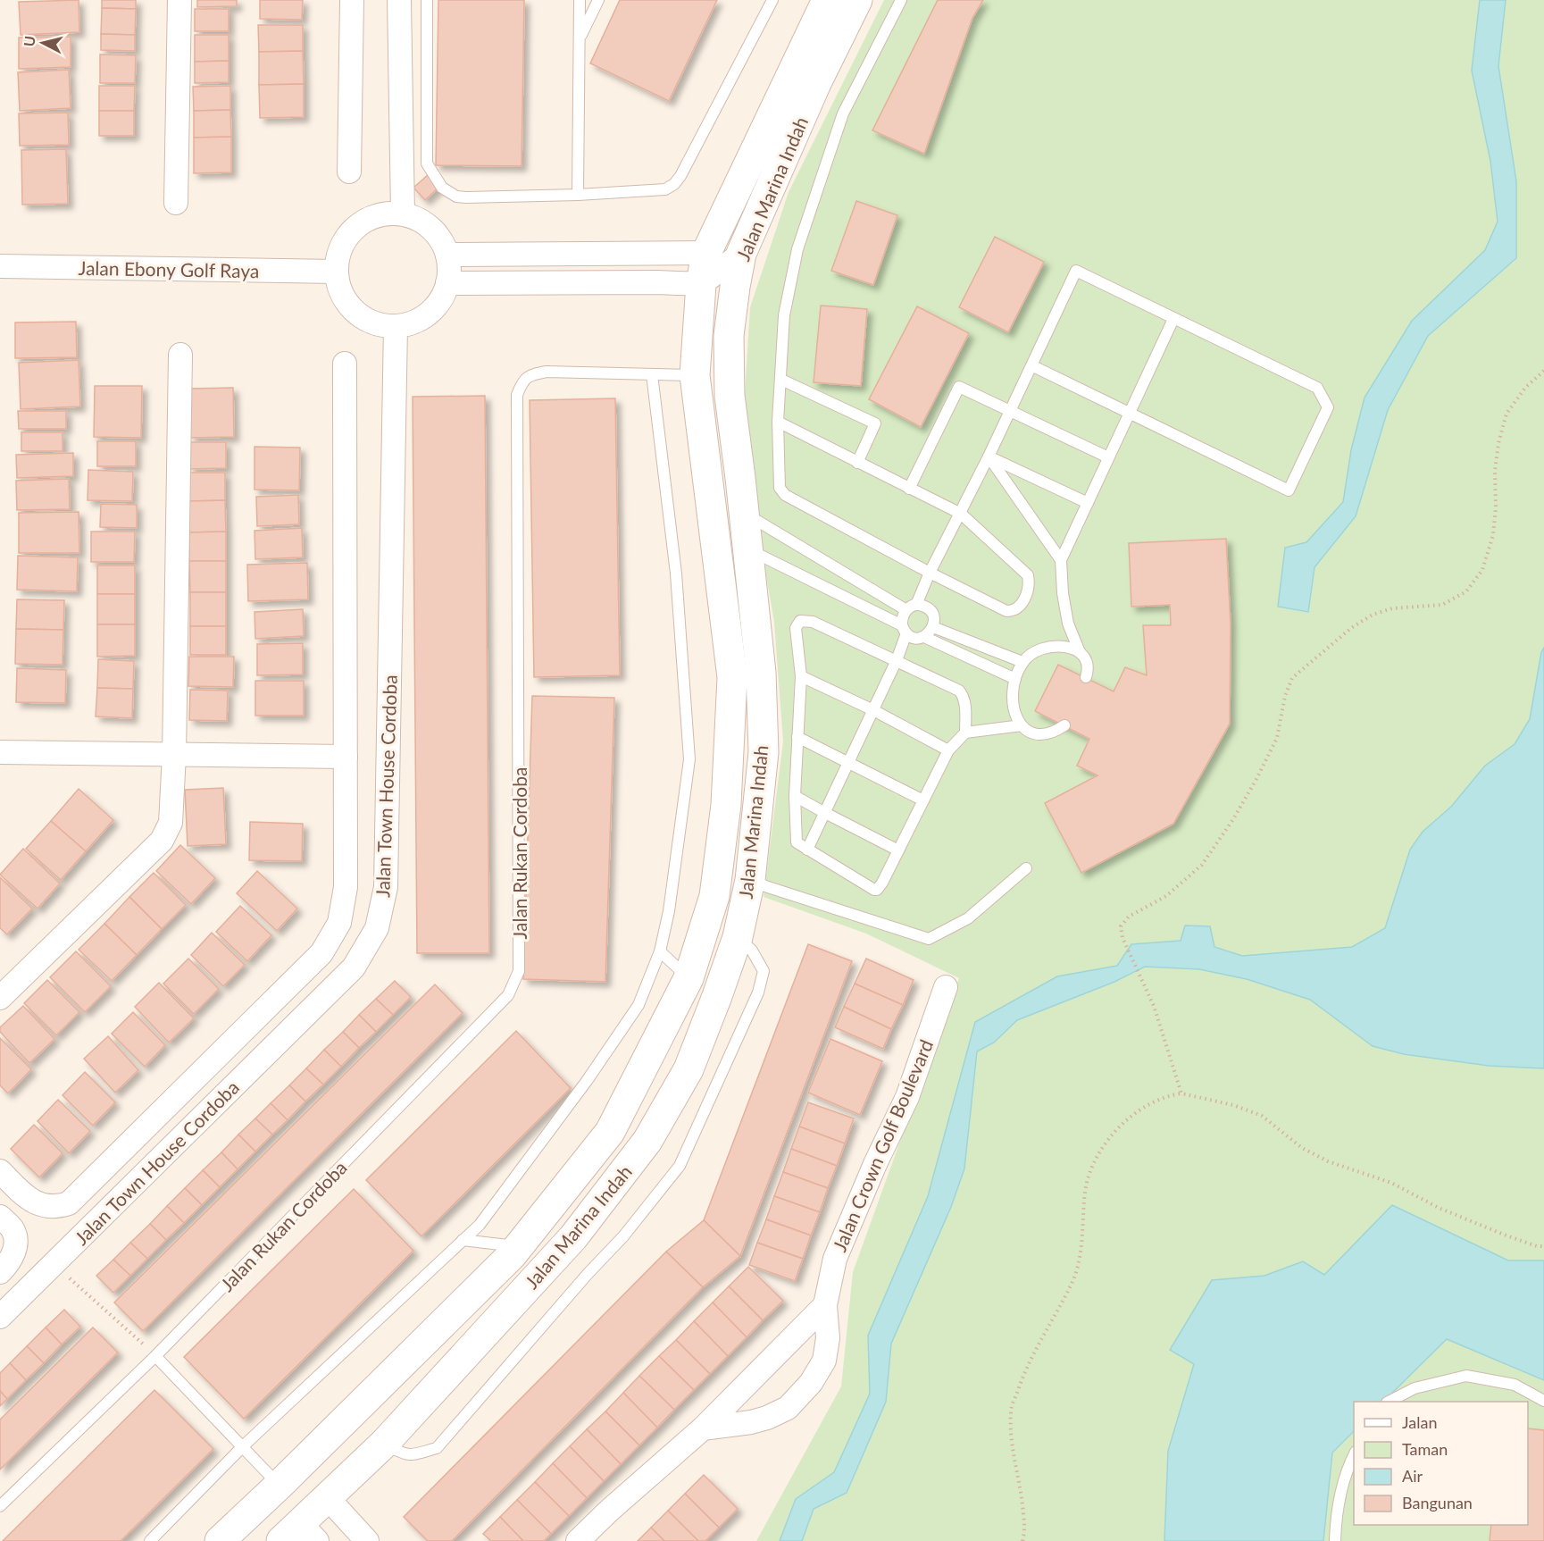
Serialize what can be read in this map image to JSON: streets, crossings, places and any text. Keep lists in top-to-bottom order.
{
  "streets": {
    "main road": ["Jalan Marina Indah"],
    "street": ["Jalan Ebony Golf Raya", "Jalan Town House Cordoba", "Jalan Crown Golf Boulevard"],
    "lane": ["Jalan Rukan Cordoba"]
  },
  "crossings": [
    ["Jalan Marina Indah", "Jalan Ebony Golf Raya"],
    ["Jalan Marina Indah", "Jalan Town House Cordoba"],
    ["Jalan Marina Indah", "Jalan Rukan Cordoba"],
    ["Jalan Ebony Golf Raya", "Jalan Town House Cordoba"]
  ],
  "legend": [
    "Jalan",
    "Taman",
    "Air",
    "Bangunan"
  ],
  "north": "left"
}
